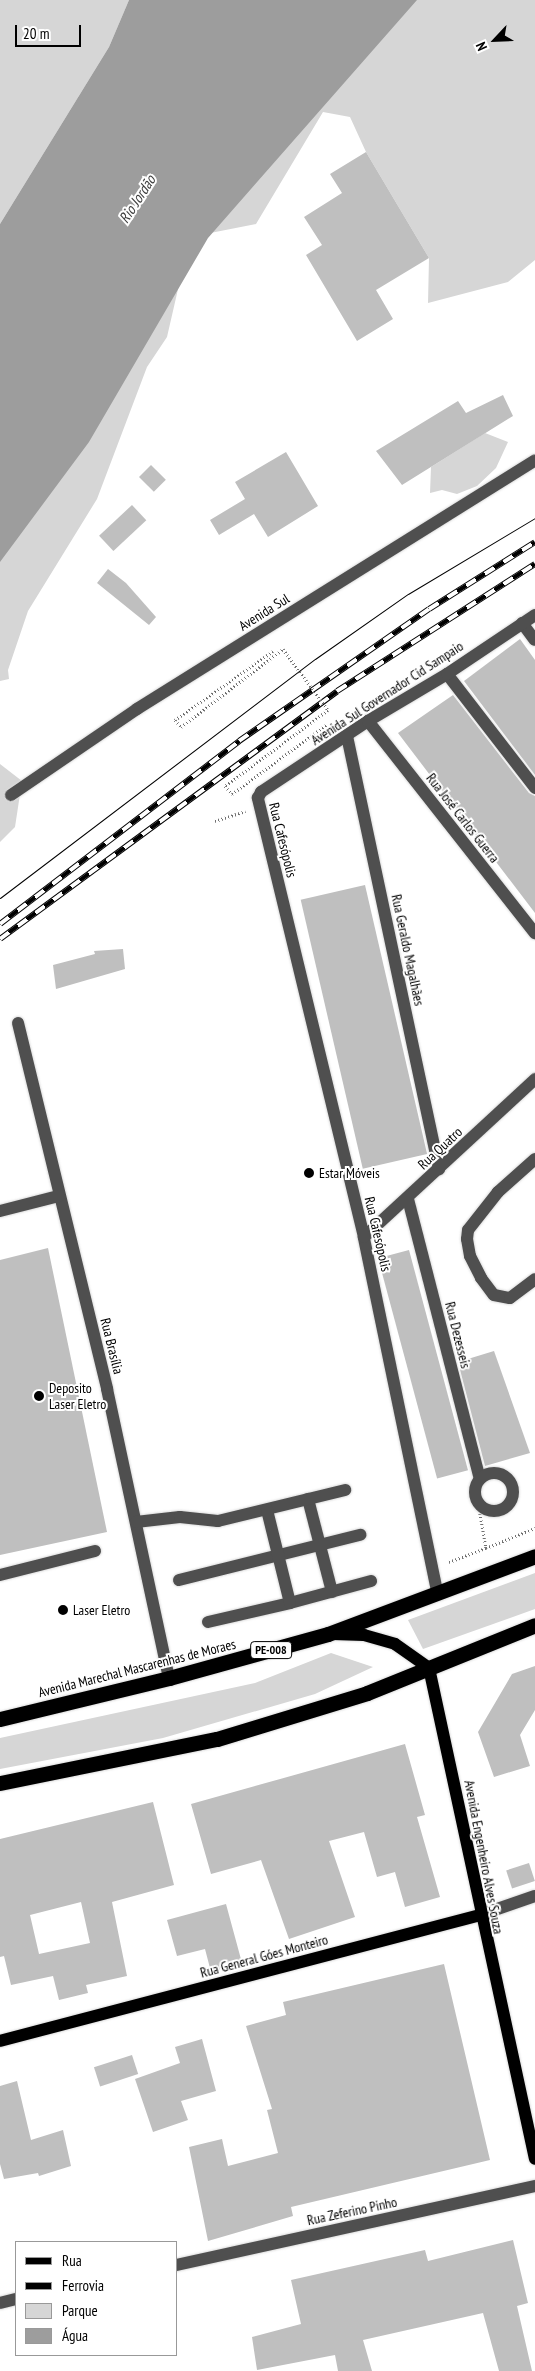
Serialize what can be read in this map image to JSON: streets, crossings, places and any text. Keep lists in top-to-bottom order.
{
  "streets": {
    "highway": ["PE-008", "Avenida Marechal Mascarenhas de Moraes"],
    "main road": ["Avenida Engenheiro Alves Souza", "Rua General Góes Monteiro"],
    "street": [
      "Avenida Sul",
      "Avenida Sul Governador Cid Sampaio",
      "Rua José Carlos Guerra",
      "Rua Cafesópolis",
      "Rua Geraldo Magalhães",
      "Rua Quatro",
      "Rua Dezesseis",
      "Rua Brasília",
      "Rua Zeferino Pinho"
    ]
  },
  "crossings": [
    ["Avenida Sul Governador Cid Sampaio", "Rua José Carlos Guerra"],
    ["Avenida Sul Governador Cid Sampaio", "Rua Cafesópolis"],
    ["Avenida Sul Governador Cid Sampaio", "Rua Geraldo Magalhães"],
    ["Rua Cafesópolis", "Rua Quatro"],
    ["Rua Cafesópolis", "Avenida Marechal Mascarenhas de Moraes"],
    ["Rua Geraldo Magalhães", "Rua Quatro"],
    ["Rua Quatro", "Rua Dezesseis"],
    ["Rua Brasília", "Avenida Marechal Mascarenhas de Moraes"],
    ["Avenida Engenheiro Alves Souza", "Rua General Góes Monteiro"]
  ],
  "water": ["Rio Jordão"],
  "places": ["Estar Móveis", "Deposito Laser Eletro", "Laser Eletro"],
  "legend": [
    "Rua",
    "Ferrovia",
    "Parque",
    "Água"
  ],
  "scale_bar": "20 m",
  "north": "bottom left"
}
